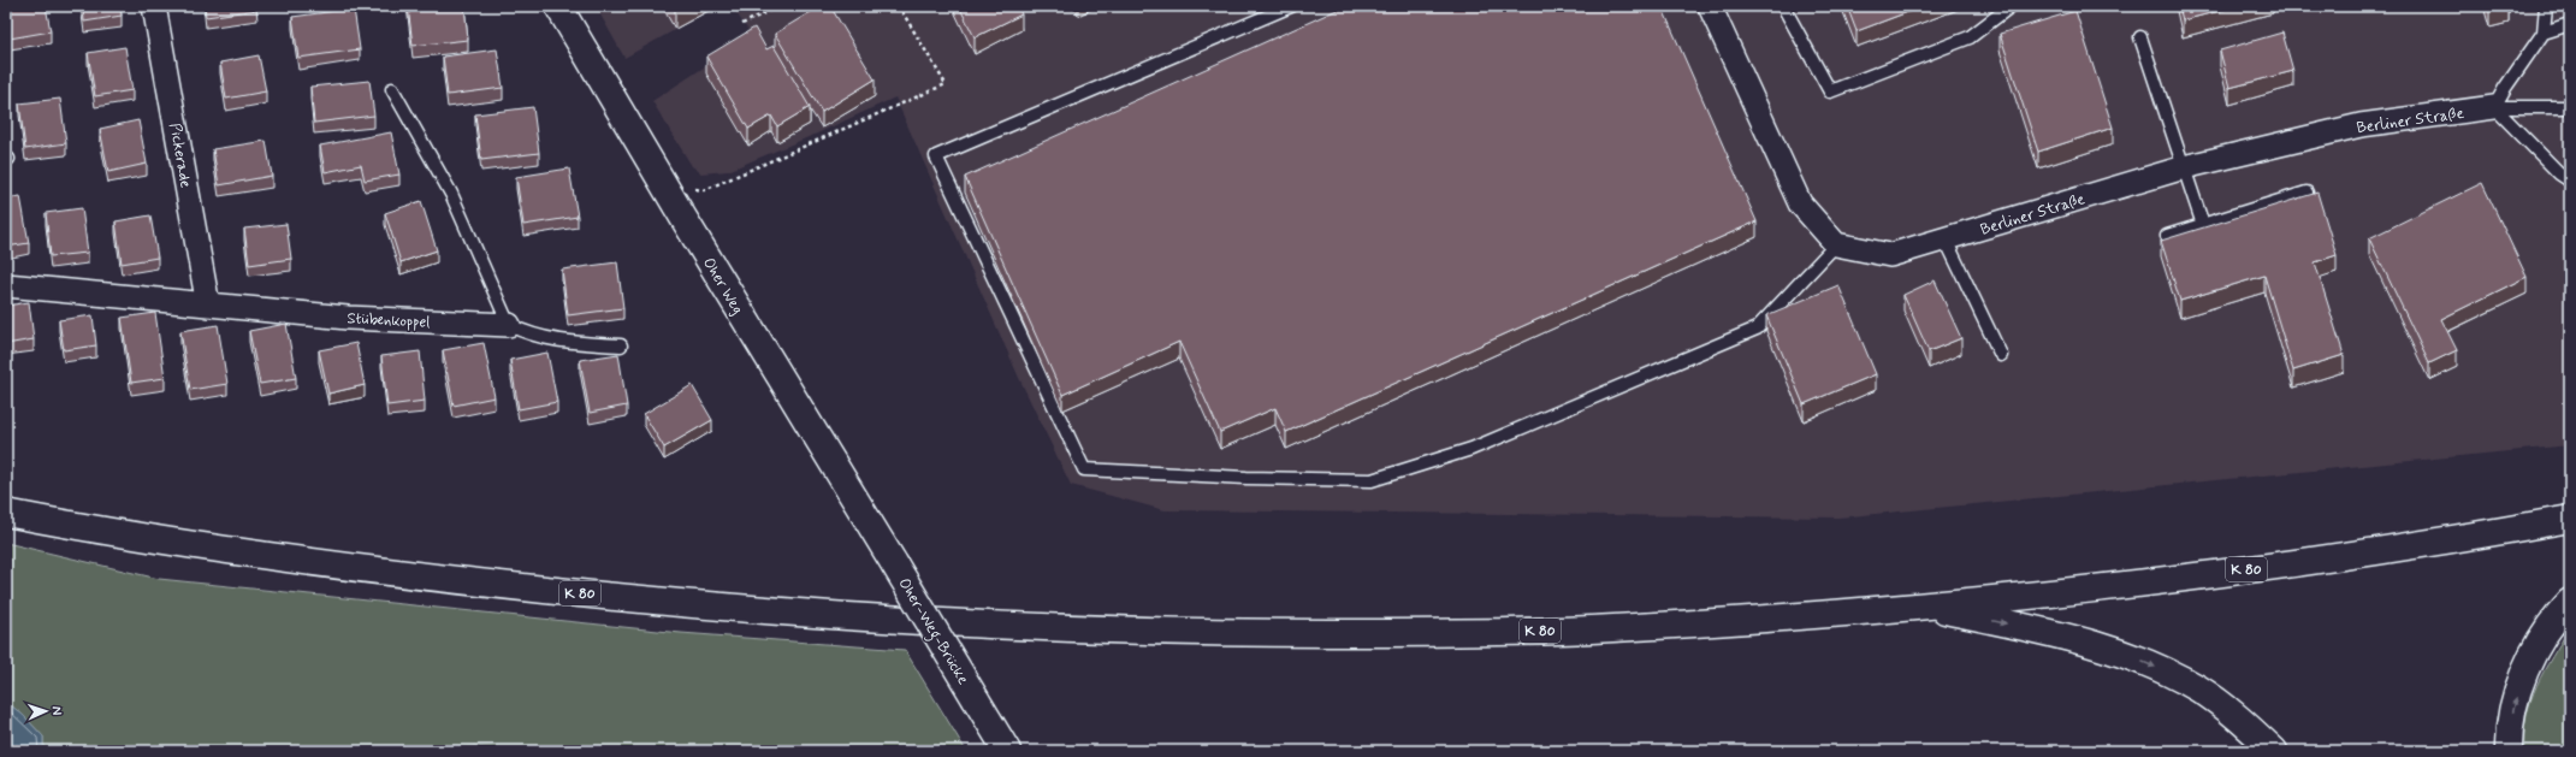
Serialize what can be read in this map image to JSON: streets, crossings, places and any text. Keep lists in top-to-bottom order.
{
  "streets": {
    "main road": ["Oher Weg", "K 80", "Oher-Weg-Brücke"],
    "street": ["Berliner Straße", "Pickerade", "Stübenkoppel"]
  },
  "crossings": [
    ["Pickerade", "Stübenkoppel"],
    ["Oher Weg", "Oher-Weg-Brücke"]
  ],
  "north": "right"
}
